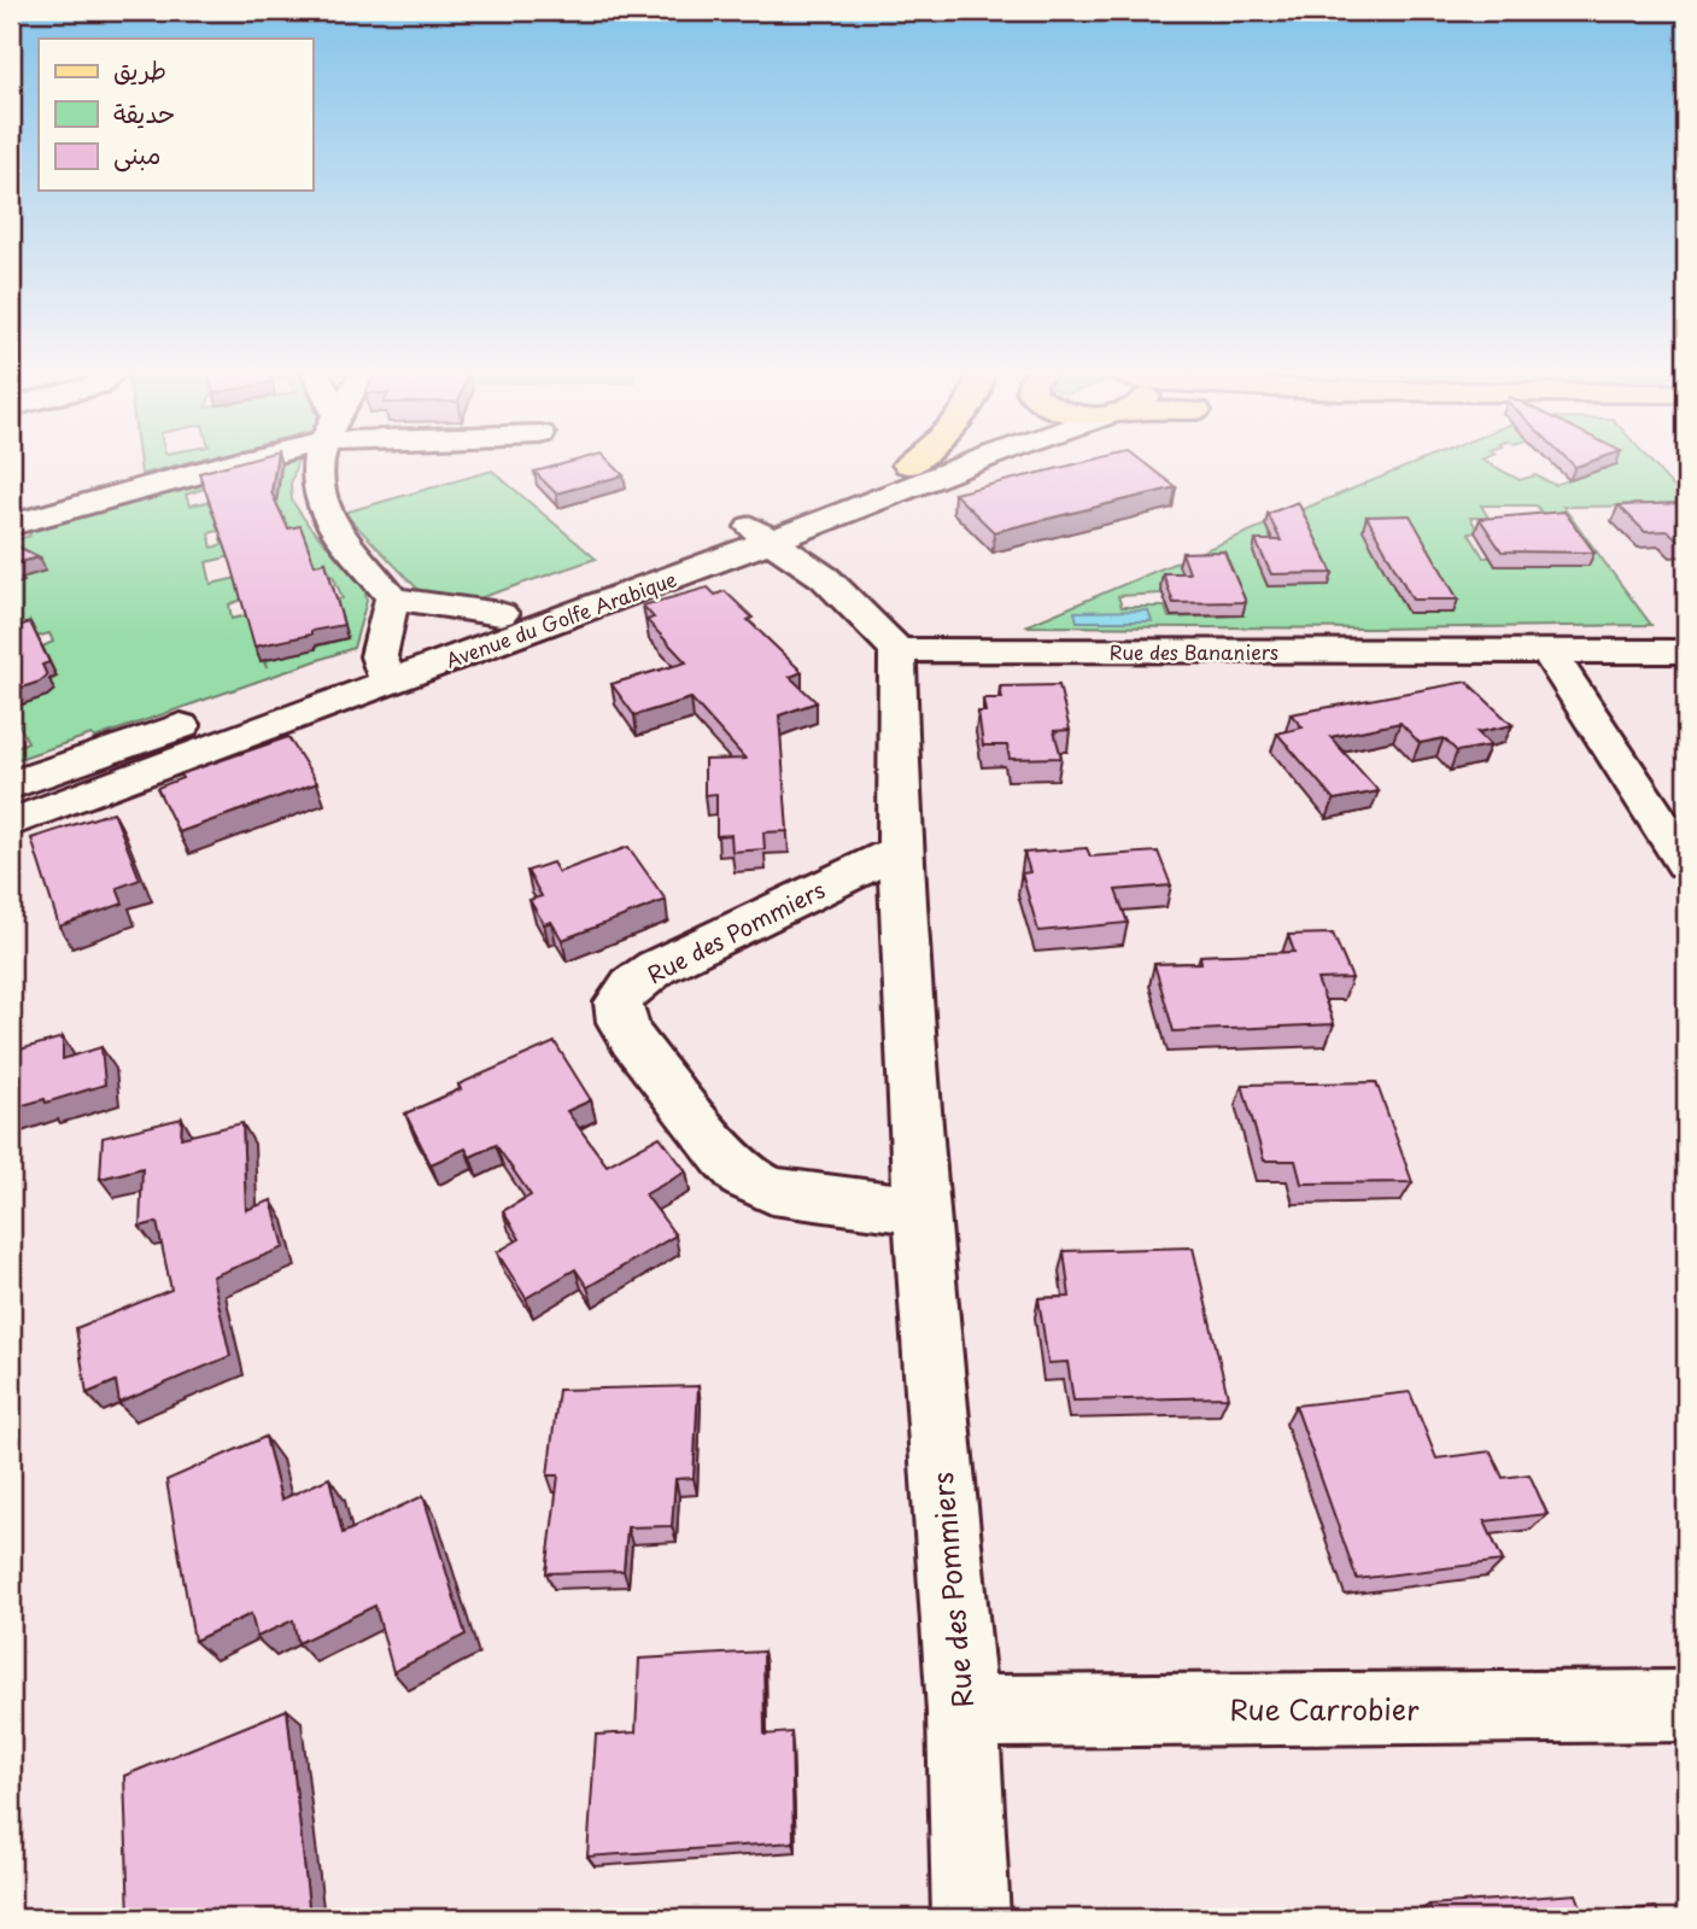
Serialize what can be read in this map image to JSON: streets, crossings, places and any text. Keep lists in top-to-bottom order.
{
  "streets": {
    "street": [
      "Avenue du Golfe Arabique",
      "Rue des Bananiers",
      "Rue des Pommiers",
      "Rue Carrobier"
    ]
  },
  "crossings": [
    ["Rue des Bananiers", "Rue des Pommiers"],
    ["Rue des Pommiers", "Rue Carrobier"]
  ],
  "legend": ["طريق", "حديقة", "مبنى"]
}
